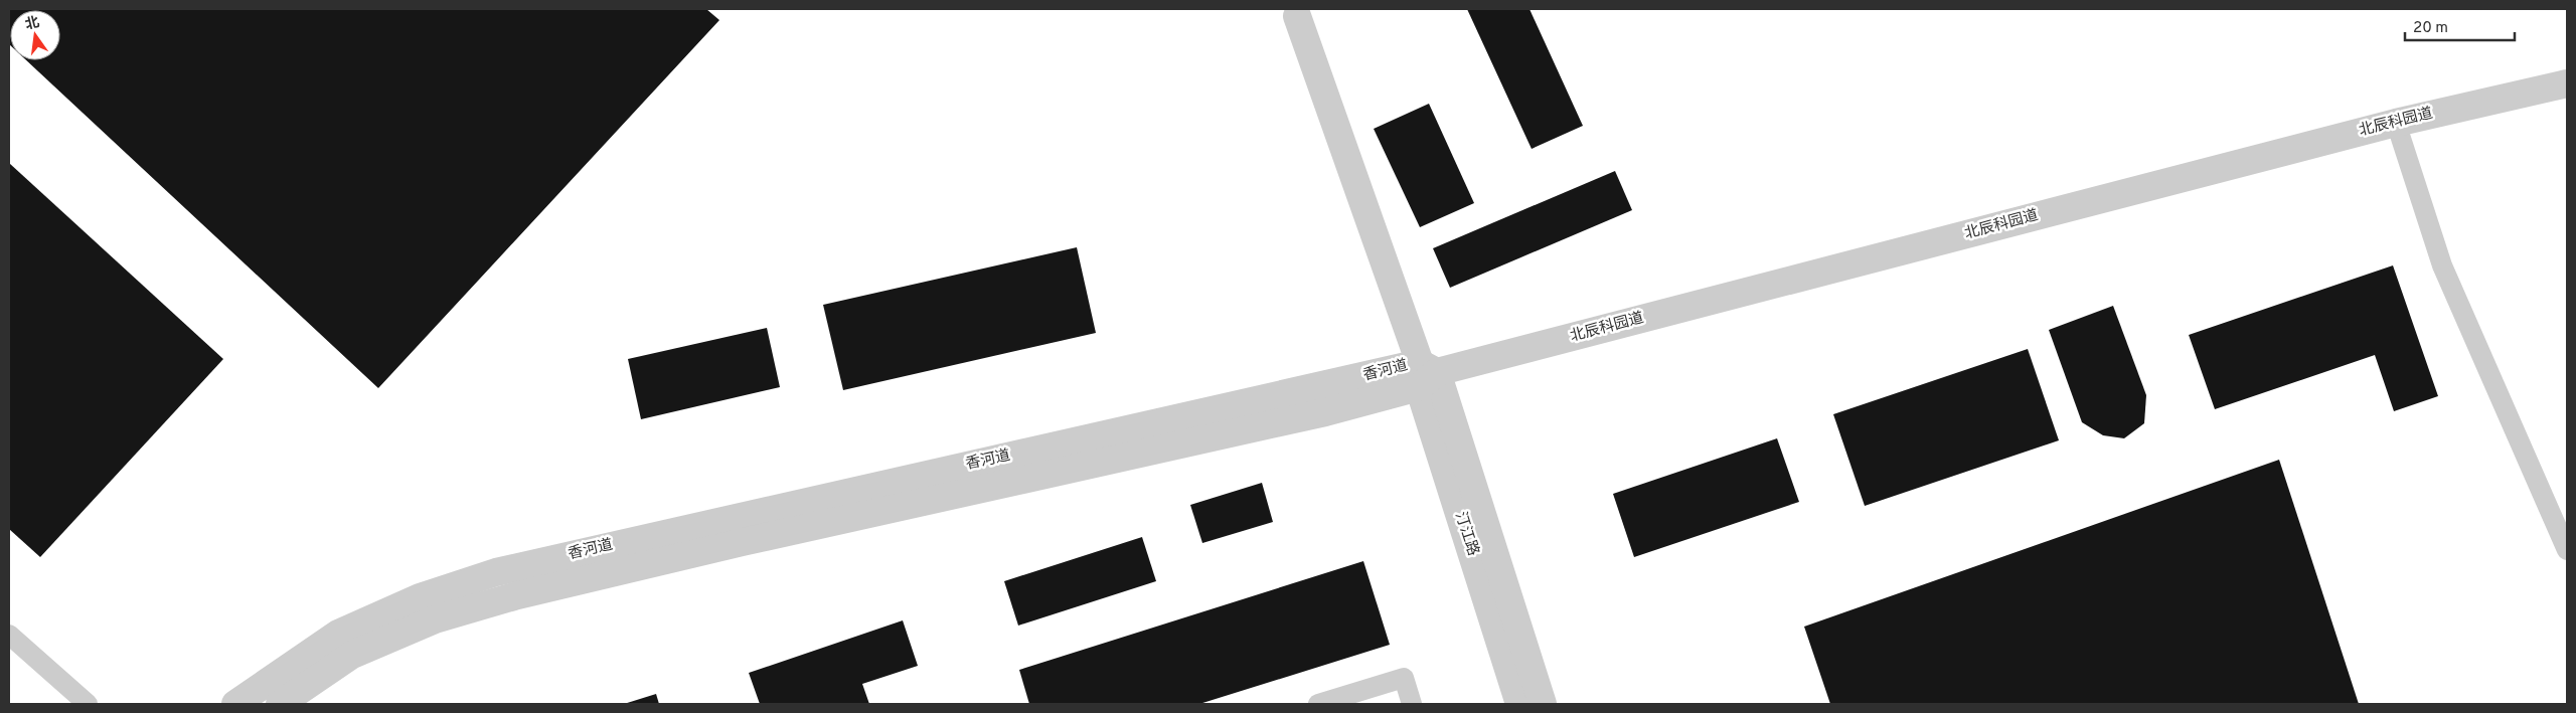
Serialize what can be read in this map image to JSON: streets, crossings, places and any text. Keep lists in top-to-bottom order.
{
  "streets": {
    "street": ["北辰科园道", "香河道", "汀江路"]
  },
  "crossings": [
    ["北辰科园道", "香河道"],
    ["北辰科园道", "汀江路"],
    ["香河道", "汀江路"]
  ],
  "scale_bar": "20 m",
  "north": "top"
}
